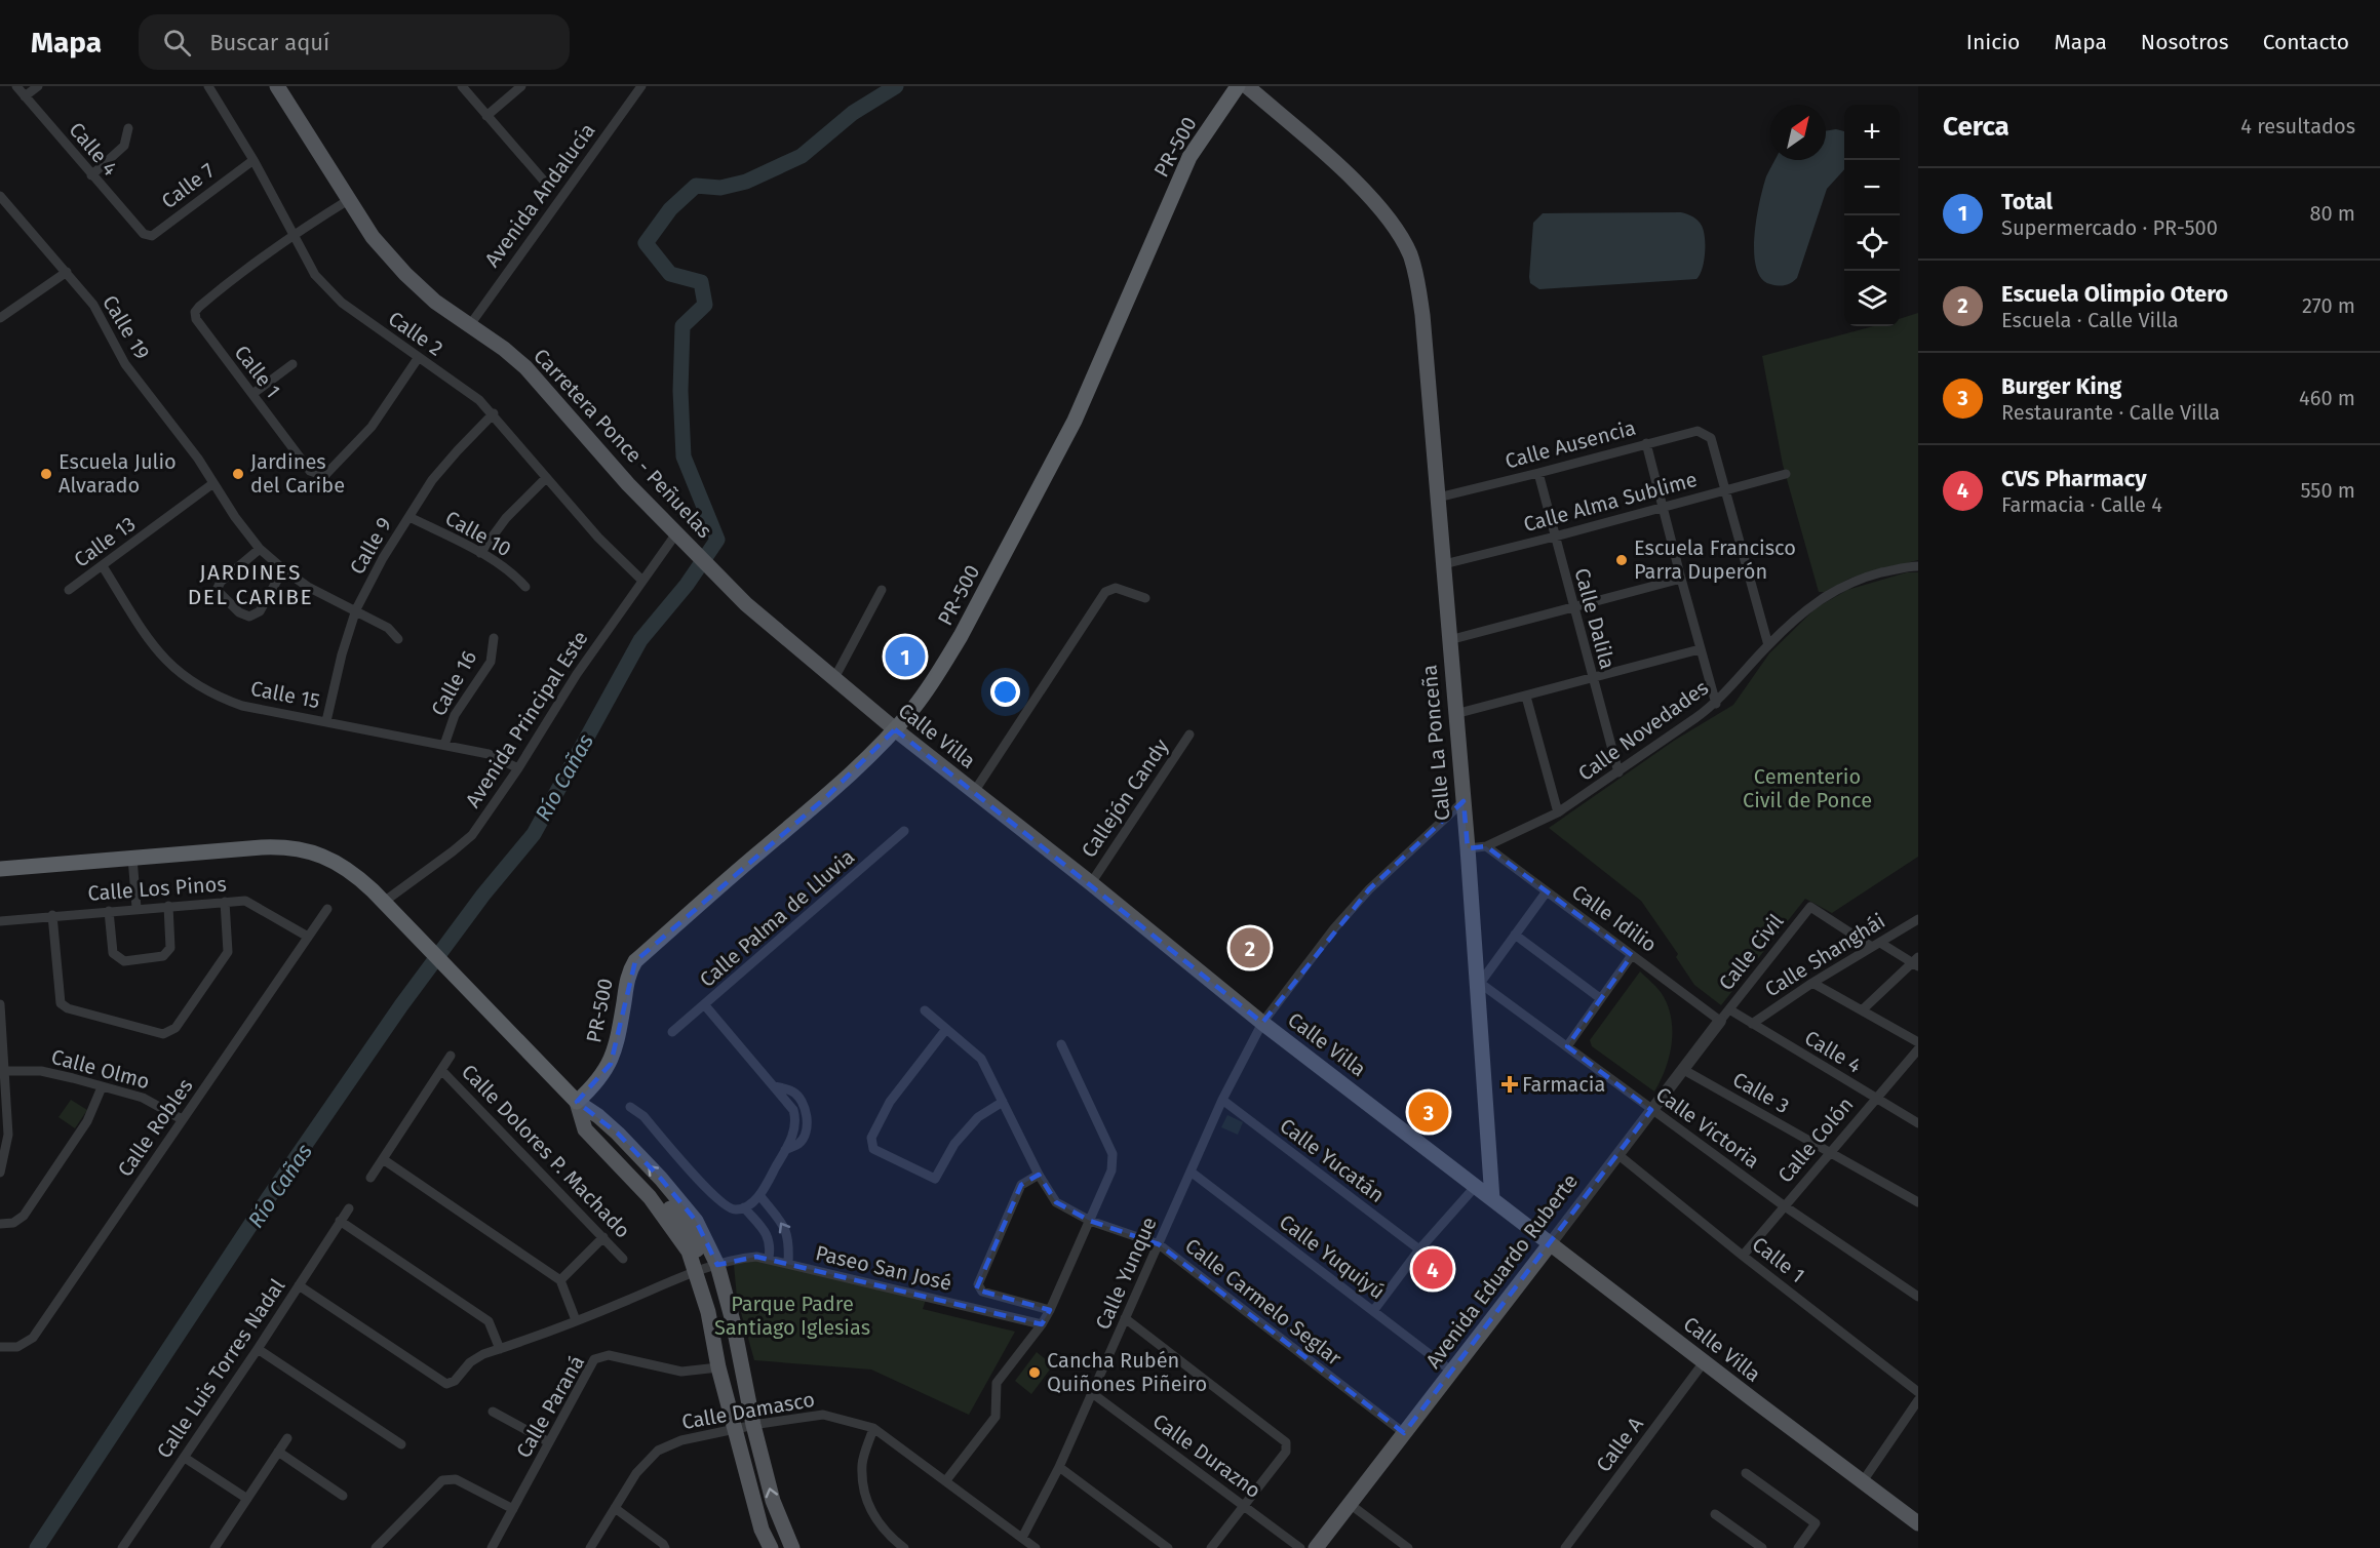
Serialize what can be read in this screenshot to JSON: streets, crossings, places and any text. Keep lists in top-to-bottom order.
{
  "streets": {
    "highway": ["PR-500"],
    "main road": [
      "Carretera Ponce - Peñuelas",
      "Calle Villa",
      "Calle La Ponceña",
      "Avenida Eduardo Ruberte"
    ],
    "street": [
      "Calle 4",
      "Calle 7",
      "Avenida Andalucía",
      "Calle 19",
      "Calle 2",
      "Calle 1",
      "Calle Ausencia",
      "Calle Alma Sublime",
      "Calle 10",
      "Calle 13",
      "Calle 9",
      "Calle Dalila",
      "Calle 16",
      "Calle 15",
      "Avenida Principal Este",
      "Calle Novedades",
      "Callejón Candy",
      "Calle Los Pinos",
      "Calle Palma de Lluvia",
      "Calle Idilio",
      "Calle Civil",
      "Calle Shanghái",
      "Calle Olmo",
      "Calle 3",
      "Calle Robles",
      "Calle Victoria",
      "Calle Colón",
      "Calle Dolores P. Machado",
      "Calle Yucatán",
      "Calle Yuquiyú",
      "Paseo San José",
      "Calle Yunque",
      "Calle Carmelo Seglar",
      "Calle Luis Torres Nadal",
      "Calle Paraná",
      "Calle Damasco",
      "Calle A",
      "Calle Durazno"
    ]
  },
  "crossings": [
    ["PR-500", "Calle Villa"],
    ["Calle 4", "Calle 7"],
    ["Calle 4", "Calle Civil"],
    ["Calle 4", "Calle Shanghái"],
    ["Calle 4", "Calle Colón"],
    ["Calle 7", "Calle 2"],
    ["Avenida Andalucía", "Carretera Ponce - Peñuelas"],
    ["Calle 19", "Calle 13"],
    ["Calle 2", "Calle 1"],
    ["Calle 2", "Calle 9"],
    ["Calle 2", "Avenida Principal Este"],
    ["Calle 1", "Carretera Ponce - Peñuelas"],
    ["Calle 1", "Calle Colón"],
    ["Calle 1", "Avenida Eduardo Ruberte"],
    ["Carretera Ponce - Peñuelas", "Avenida Principal Este"],
    ["Carretera Ponce - Peñuelas", "Calle Villa"],
    ["Calle Ausencia", "Calle Alma Sublime"],
    ["Calle Ausencia", "Calle Dalila"],
    ["Calle Ausencia", "Calle La Ponceña"],
    ["Calle Alma Sublime", "Calle Dalila"],
    ["Calle Alma Sublime", "Calle La Ponceña"],
    ["Calle 10", "Calle 9"],
    ["Calle 13", "Calle 15"],
    ["Calle 9", "Calle 15"],
    ["Calle Dalila", "Calle Novedades"],
    ["Calle 16", "Calle 15"],
    ["Calle 15", "Avenida Principal Este"],
    ["Calle Novedades", "Calle La Ponceña"],
    ["Calle Novedades", "Calle Idilio"],
    ["Calle Villa", "Calle La Ponceña"],
    ["Calle Villa", "Callejón Candy"],
    ["Calle Villa", "Avenida Eduardo Ruberte"],
    ["Calle Villa", "Calle Yunque"],
    ["Calle Villa", "Calle A"],
    ["Calle La Ponceña", "Calle Victoria"],
    ["Calle La Ponceña", "Calle Yunque"],
    ["Calle Los Pinos", "Calle Robles"],
    ["Calle Idilio", "Calle Civil"],
    ["Calle Idilio", "Avenida Eduardo Ruberte"],
    ["Calle Civil", "Calle Shanghái"],
    ["Calle Civil", "Avenida Eduardo Ruberte"],
    ["Calle Olmo", "Calle Robles"],
    ["Calle 3", "Calle Colón"],
    ["Calle 3", "Avenida Eduardo Ruberte"],
    ["Calle Victoria", "Calle Colón"],
    ["Calle Victoria", "Avenida Eduardo Ruberte"],
    ["Calle Yucatán", "Calle Yunque"],
    ["Calle Yuquiyú", "Avenida Eduardo Ruberte"],
    ["Calle Yuquiyú", "Calle Yunque"],
    ["Paseo San José", "Calle Luis Torres Nadal"],
    ["Avenida Eduardo Ruberte", "Calle Carmelo Seglar"],
    ["Calle Yunque", "Calle Carmelo Seglar"],
    ["Calle Yunque", "Calle Damasco"],
    ["Calle Yunque", "Calle Durazno"]
  ],
  "districts": ["JARDINES DEL CARIBE"],
  "water": ["Río Cañas"],
  "parks": ["Cementerio Civil de Ponce", "Parque Padre Santiago Iglesias"],
  "places": {
    "other": [
      "Escuela Julio Alvarado",
      "Jardines del Caribe",
      "Escuela Francisco Parra Duperón",
      "Cancha Rubén Quiñones Piñeiro"
    ],
    "health": ["Farmacia"]
  },
  "north": "top right",
  "page": {
    "header": "Mapa",
    "search": "Buscar aquí",
    "nav": [
      "Inicio",
      "Mapa",
      "Nosotros",
      "Contacto"
    ],
    "heading": ["Cerca", "4 resultados"],
    "map_buttons": ["+", "−"],
    "list": [
      {
        "mark": "1",
        "name": "Total",
        "note": "Supermercado · PR-500",
        "value": "80 m"
      },
      {
        "mark": "2",
        "name": "Escuela Olimpio Otero",
        "note": "Escuela · Calle Villa",
        "value": "270 m"
      },
      {
        "mark": "3",
        "name": "Burger King",
        "note": "Restaurante · Calle Villa",
        "value": "460 m"
      },
      {
        "mark": "4",
        "name": "CVS Pharmacy",
        "note": "Farmacia · Calle 4",
        "value": "550 m"
      }
    ],
    "pins": [
      "1",
      "2",
      "3",
      "4"
    ]
  }
}
